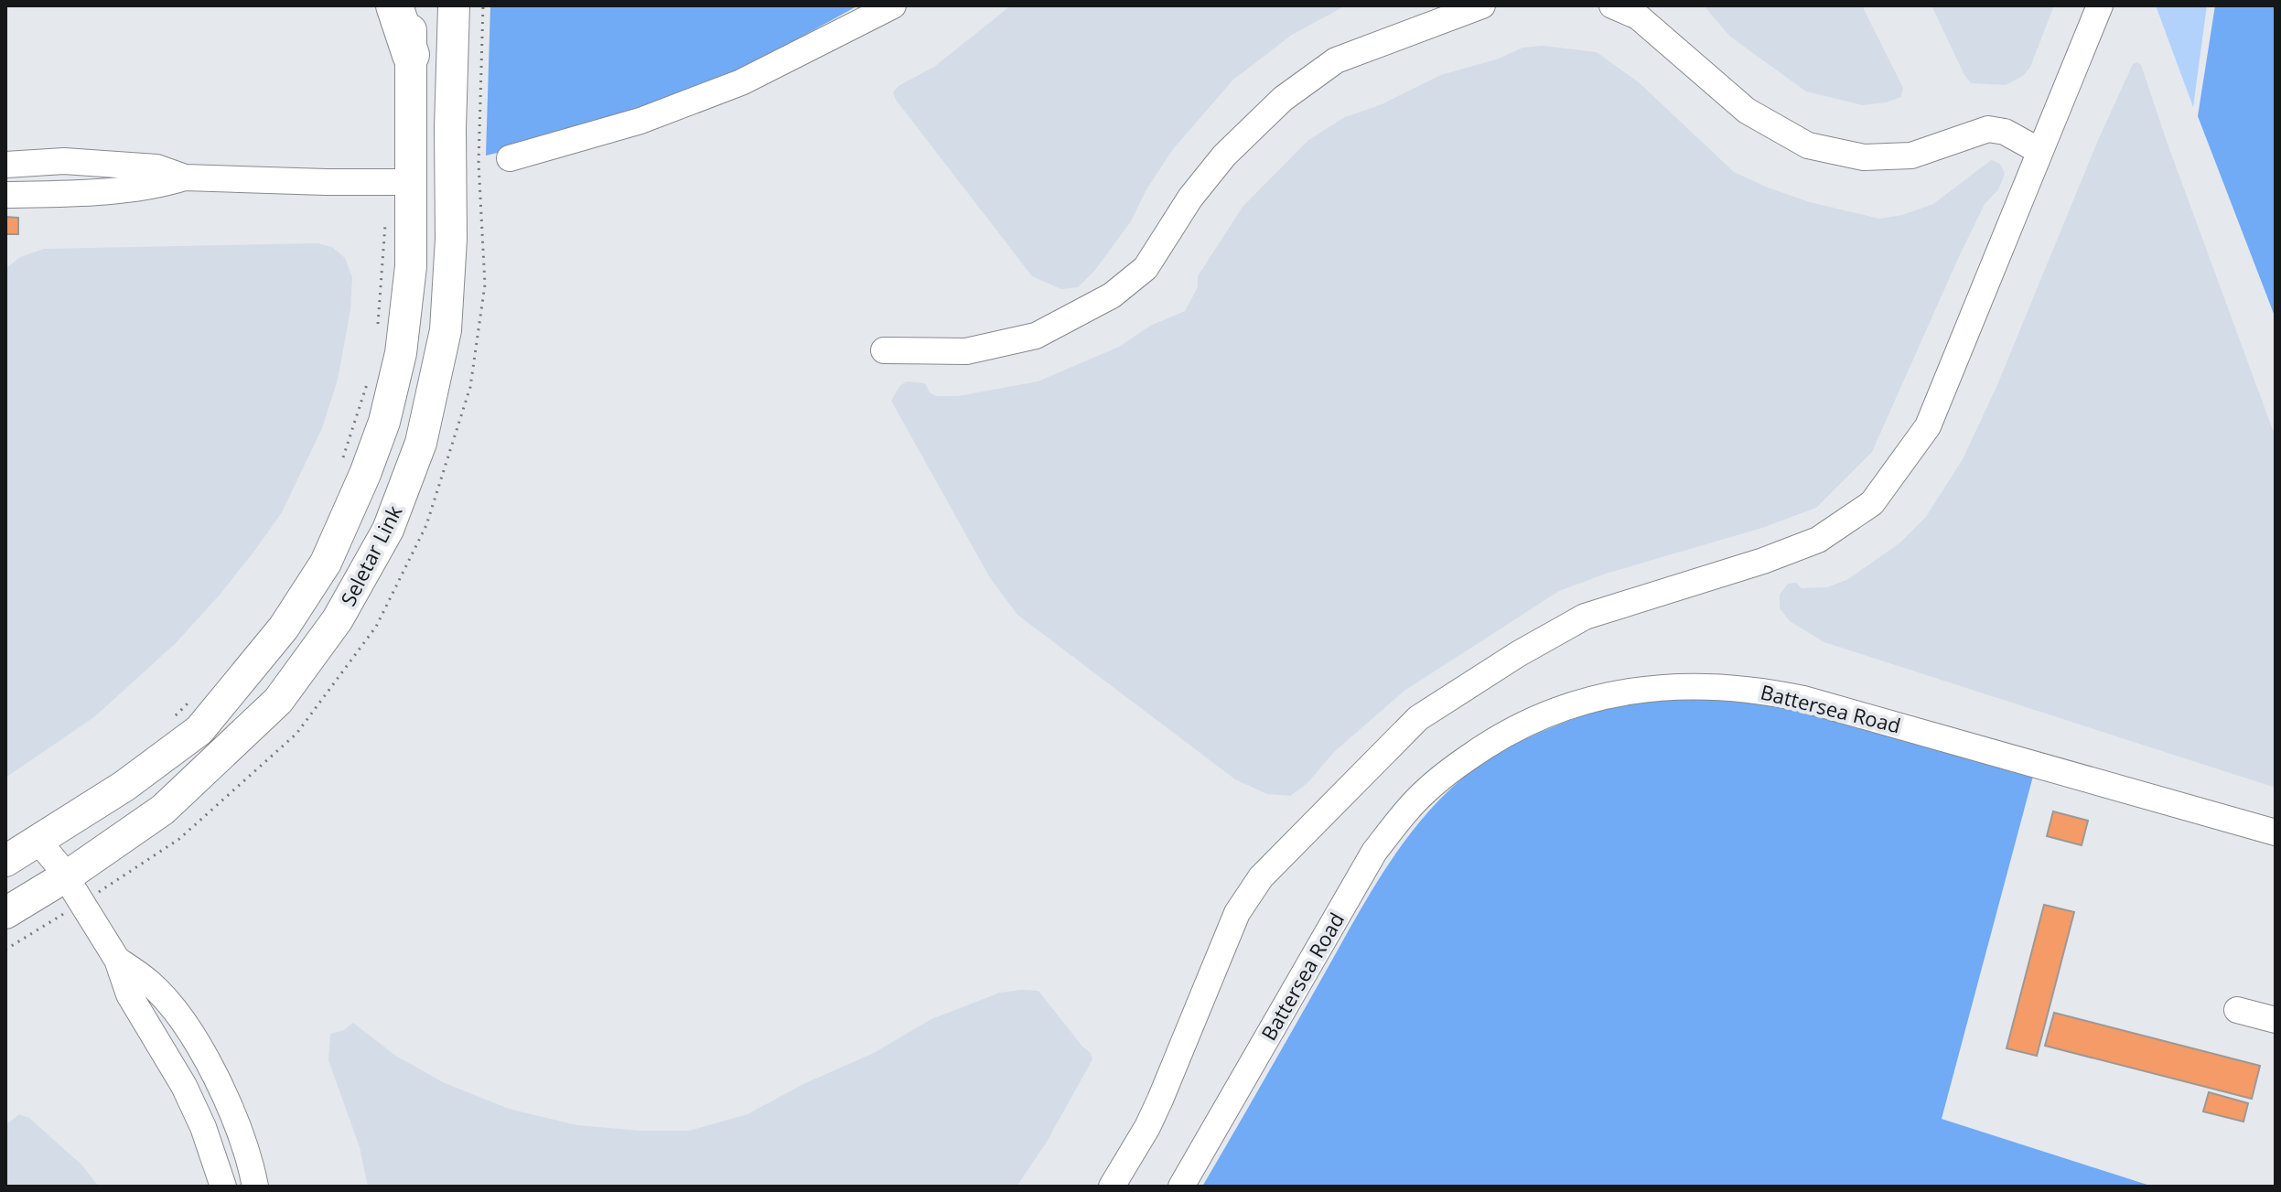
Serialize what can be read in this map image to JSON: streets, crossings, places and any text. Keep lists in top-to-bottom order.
{
  "streets": {
    "main road": ["Seletar Link"],
    "lane": ["Battersea Road"]
  }
}
